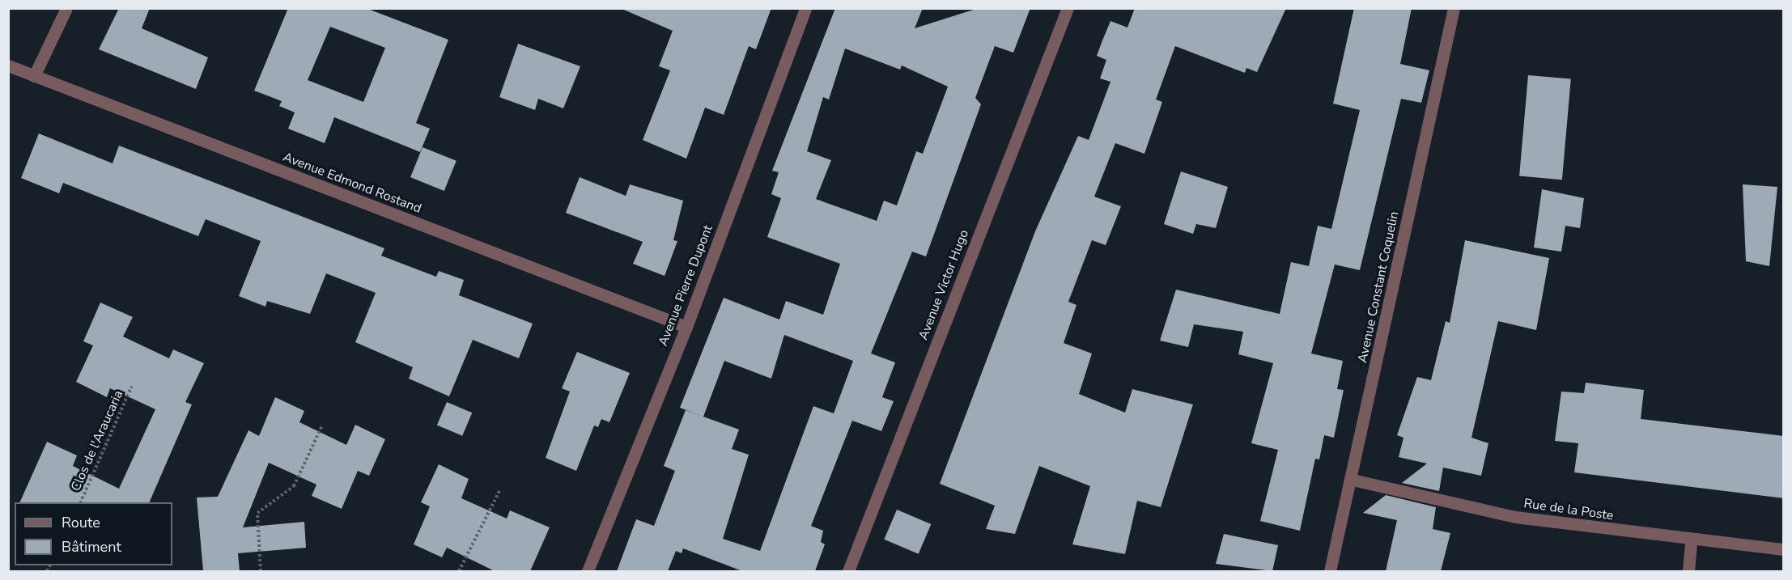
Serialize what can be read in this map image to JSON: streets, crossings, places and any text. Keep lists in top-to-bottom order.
{
  "streets": {
    "street": [
      "Avenue Edmond Rostand",
      "Avenue Victor Hugo",
      "Avenue Pierre Dupont",
      "Avenue Constant Coquelin",
      "Rue de la Poste"
    ],
    "path": ["Clos de l'Araucaria"]
  },
  "crossings": [
    ["Avenue Edmond Rostand", "Avenue Pierre Dupont"],
    ["Avenue Constant Coquelin", "Rue de la Poste"]
  ],
  "legend": ["Route", "Bâtiment"]
}
